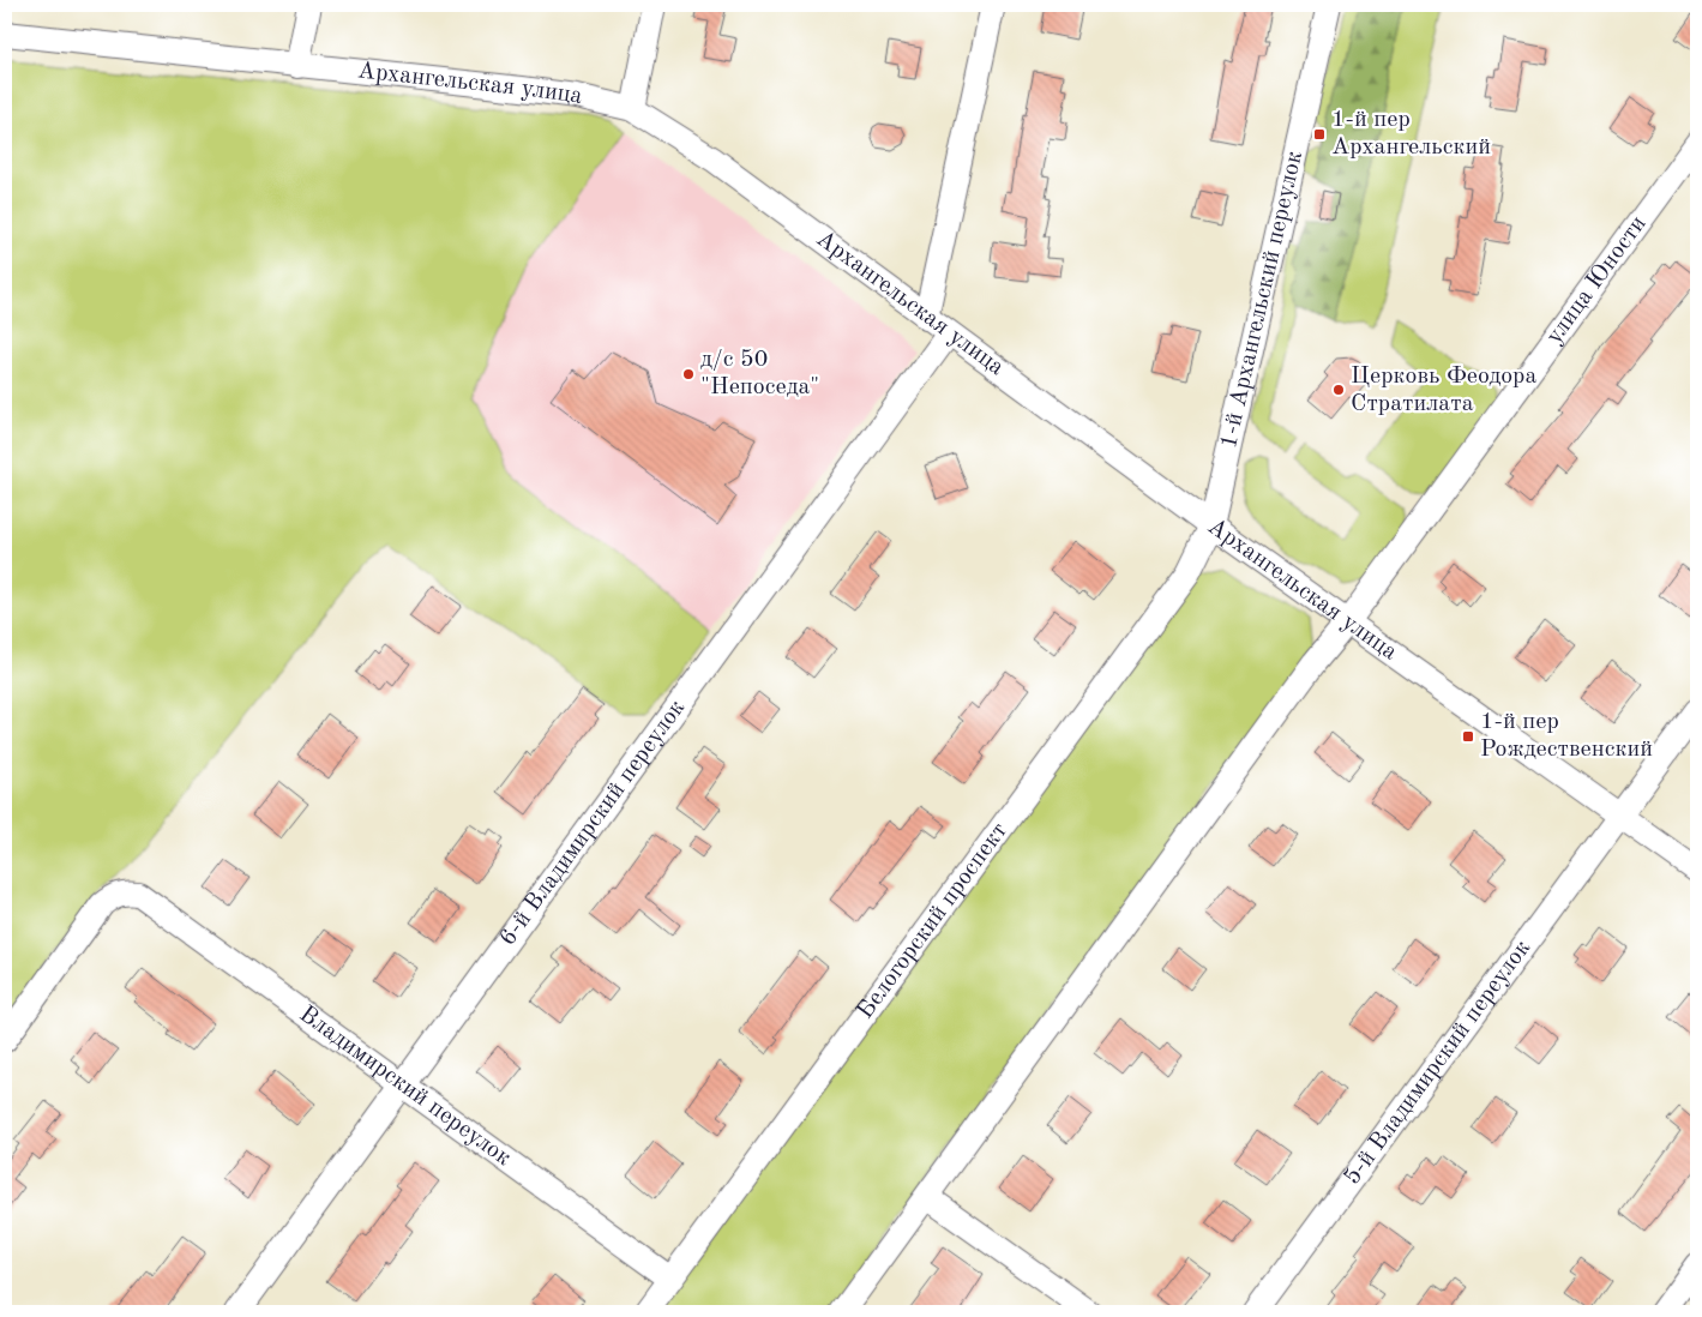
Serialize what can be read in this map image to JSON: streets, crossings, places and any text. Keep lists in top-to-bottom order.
{
  "streets": {
    "street": [
      "Архангельская улица",
      "улица Юности",
      "1-й Архангельский переулок",
      "6-й Владимирский переулок",
      "Белогорский проспект",
      "5-й Владимирский переулок",
      "Владимирский переулок"
    ]
  },
  "crossings": [
    ["Архангельская улица", "улица Юности"],
    ["Архангельская улица", "1-й Архангельский переулок"],
    ["Архангельская улица", "6-й Владимирский переулок"],
    ["Архангельская улица", "Белогорский проспект"],
    ["Архангельская улица", "5-й Владимирский переулок"],
    ["1-й Архангельский переулок", "Белогорский проспект"],
    ["6-й Владимирский переулок", "Владимирский переулок"],
    ["Белогорский проспект", "Владимирский переулок"]
  ],
  "places": {
    "transit": ["1-й пер Архангельский", "1-й пер Рождественский"],
    "other": ["д/с 50 \"Непоседа\"", "Церковь Феодора Стратилата"]
  }
}
